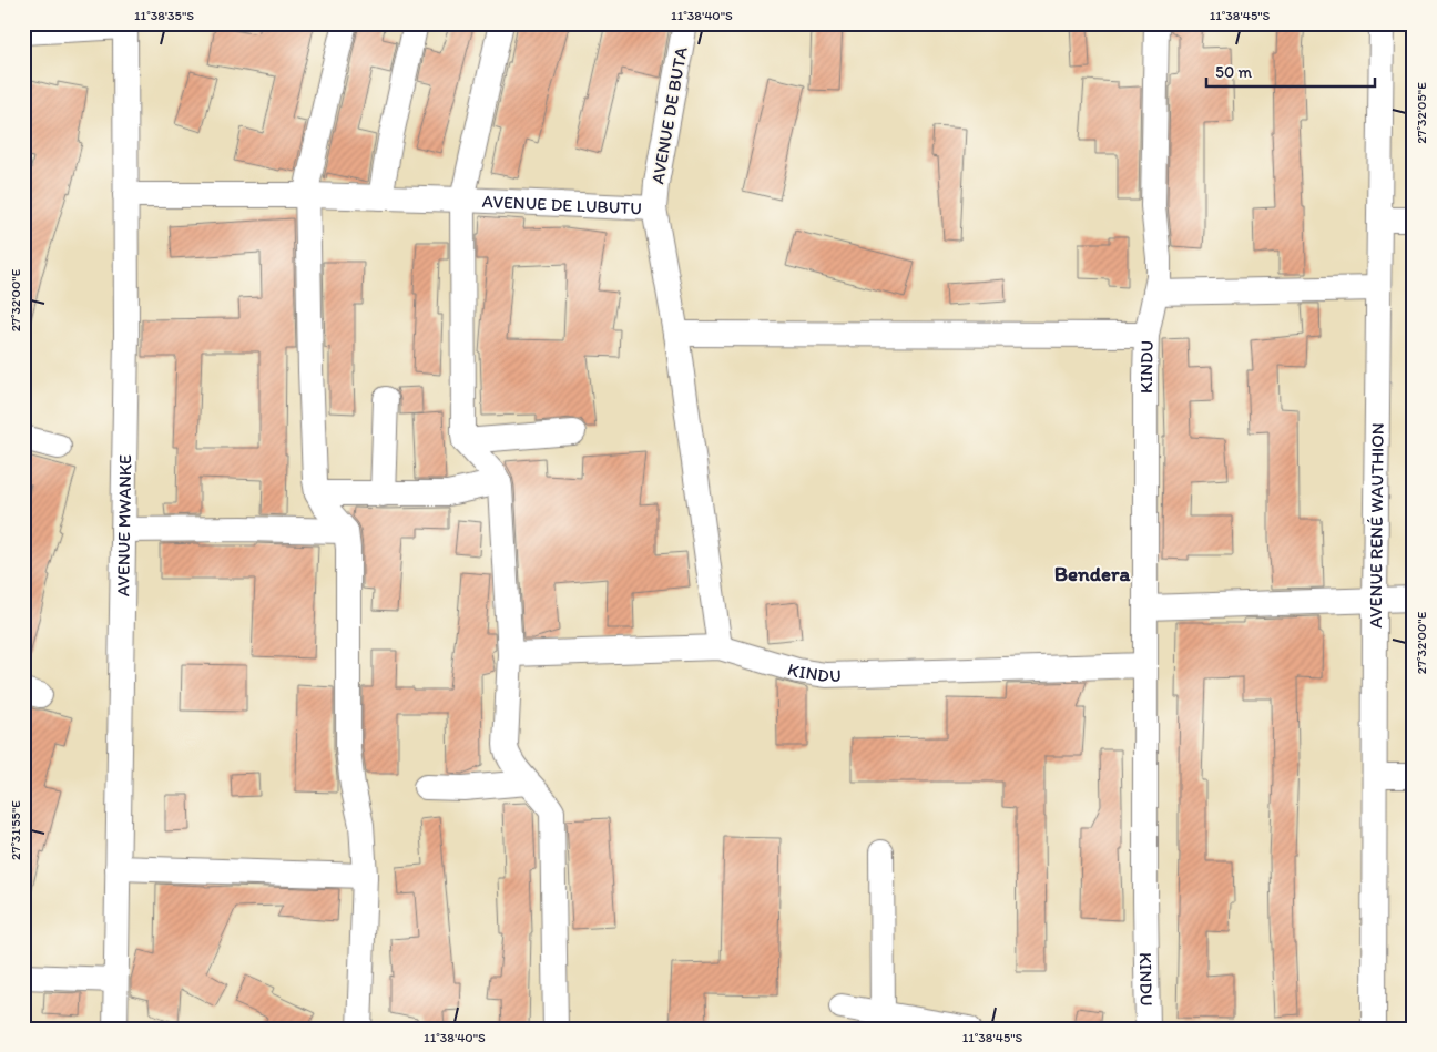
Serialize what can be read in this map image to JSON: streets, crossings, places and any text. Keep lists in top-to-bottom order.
{
  "streets": {
    "street": [
      "AVENUE DE BUTA",
      "AVENUE DE LUBUTU",
      "KINDU",
      "AVENUE RENÉ WAUTHION",
      "AVENUE MWANKE"
    ]
  },
  "crossings": [
    ["AVENUE DE BUTA", "AVENUE DE LUBUTU"],
    ["AVENUE DE LUBUTU", "KINDU"],
    ["AVENUE DE LUBUTU", "AVENUE MWANKE"]
  ],
  "districts": ["Bendera"],
  "scale_bar": "50 m",
  "coordinates": [
    "11°38'35\"S",
    "11°38'40\"S",
    "11°38'45\"S",
    "27°32'05\"E",
    "27°32'00\"E",
    "27°31'55\"E"
  ]
}
